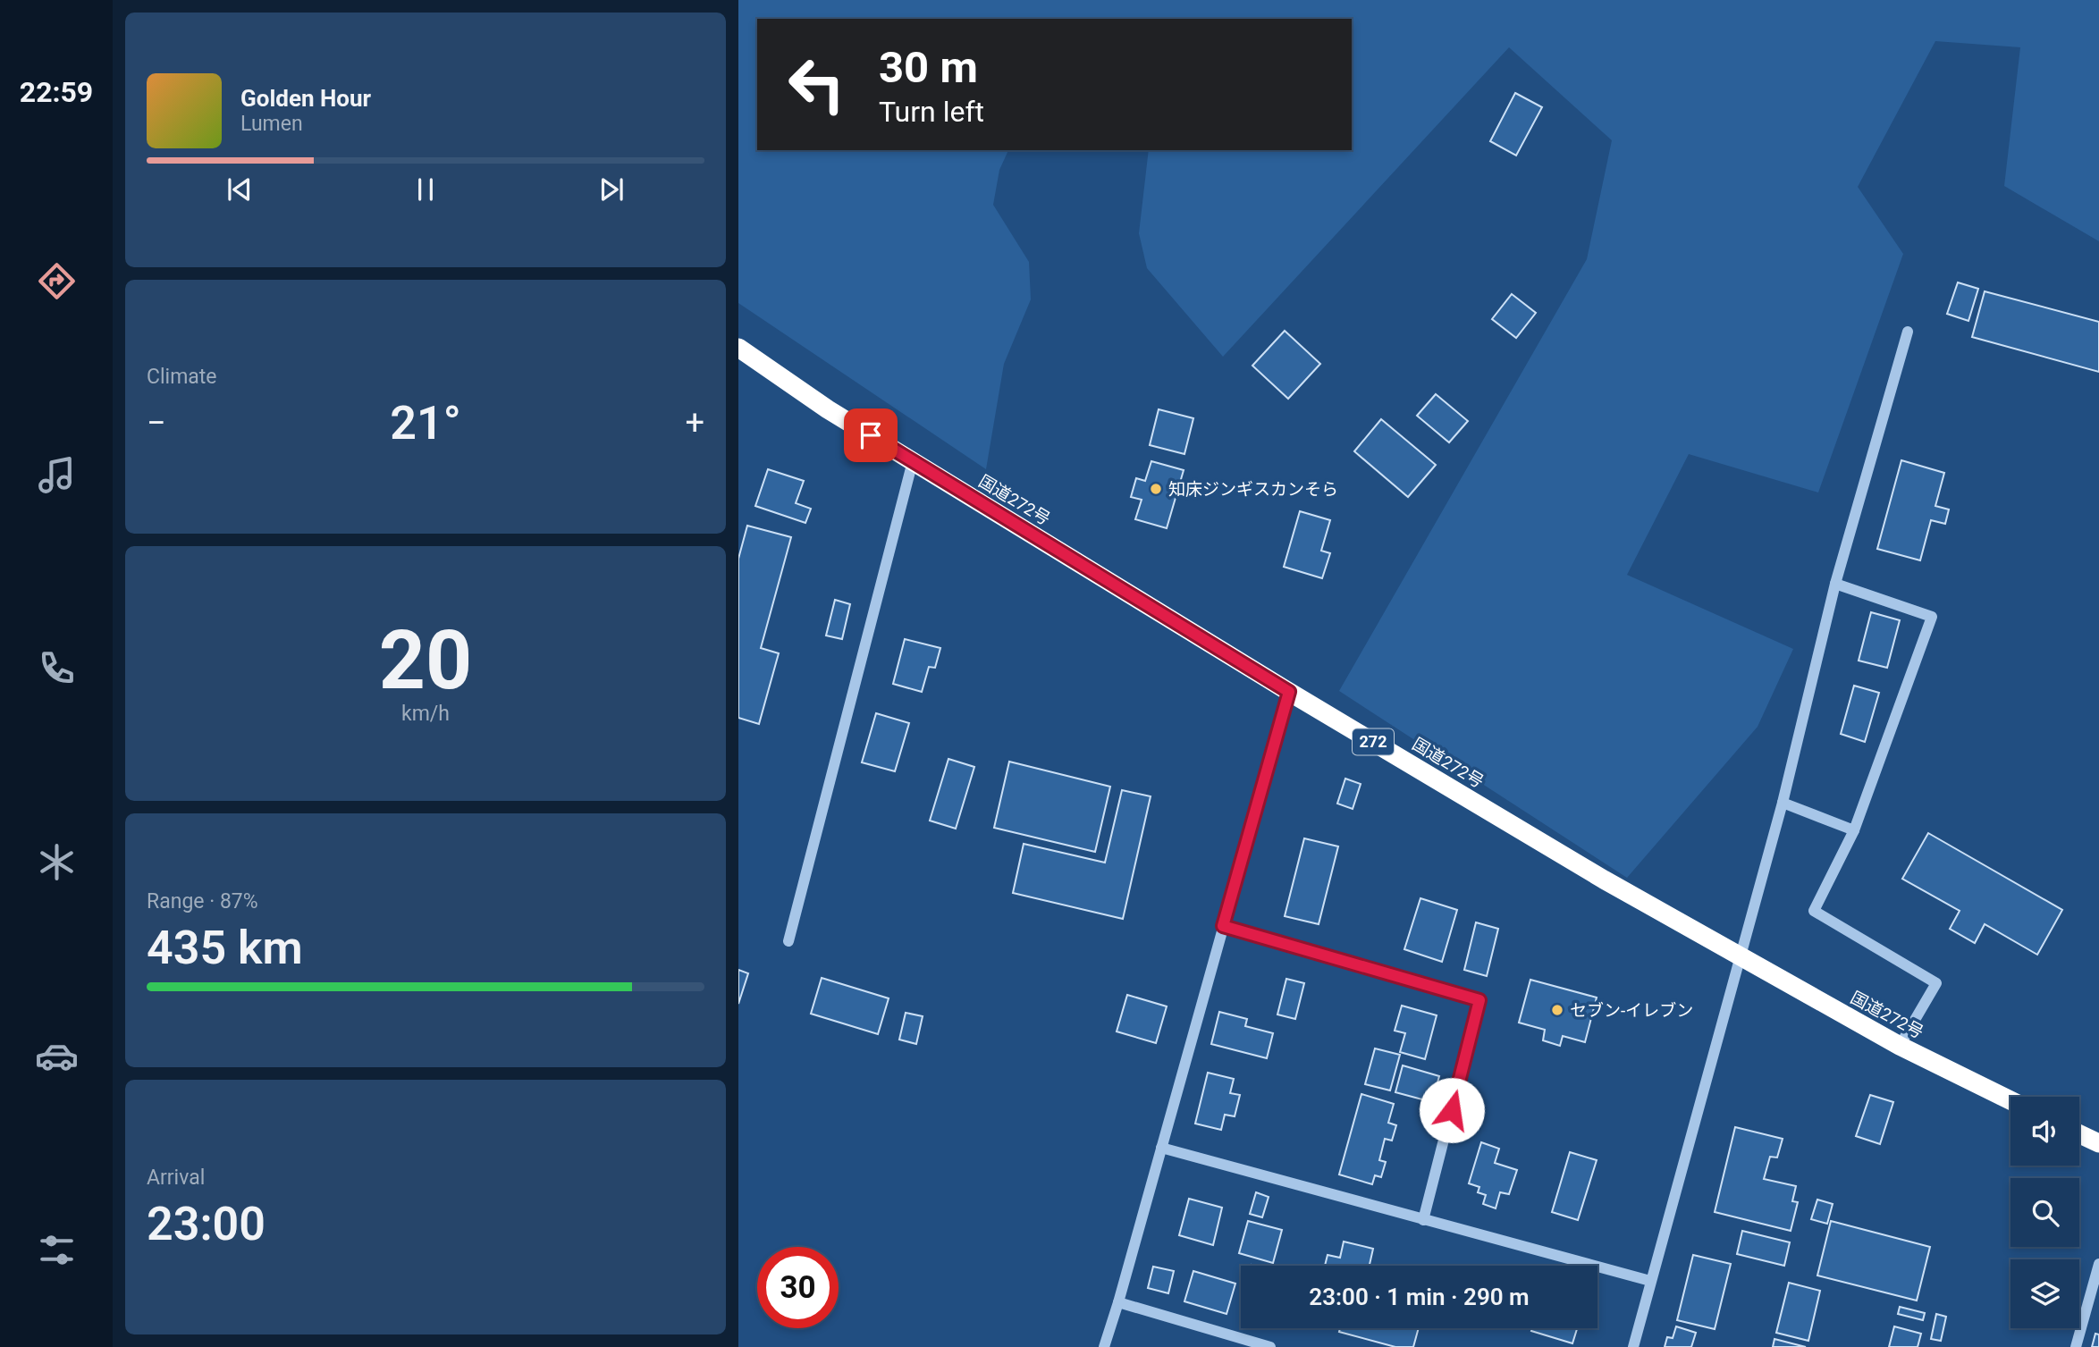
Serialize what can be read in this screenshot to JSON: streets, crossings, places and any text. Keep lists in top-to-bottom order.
{
  "streets": {
    "highway": ["国道272号", "272"]
  },
  "places": ["知床ジンギスカンそら", "セブン-イレブン"],
  "page": {
    "tabs": "22:59",
    "turn": ["30 m", "Turn left"],
    "song": ["Golden Hour", "Lumen"],
    "tile": [
      "Climate",
      ["20", "km/h"],
      ["Range · 87%", "435 km"],
      ["Arrival", "23:00"]
    ],
    "heat": ["−", "21°", "+"],
    "limit": "30",
    "trip": "23:00 · 1 min · 290 m"
  }
}
